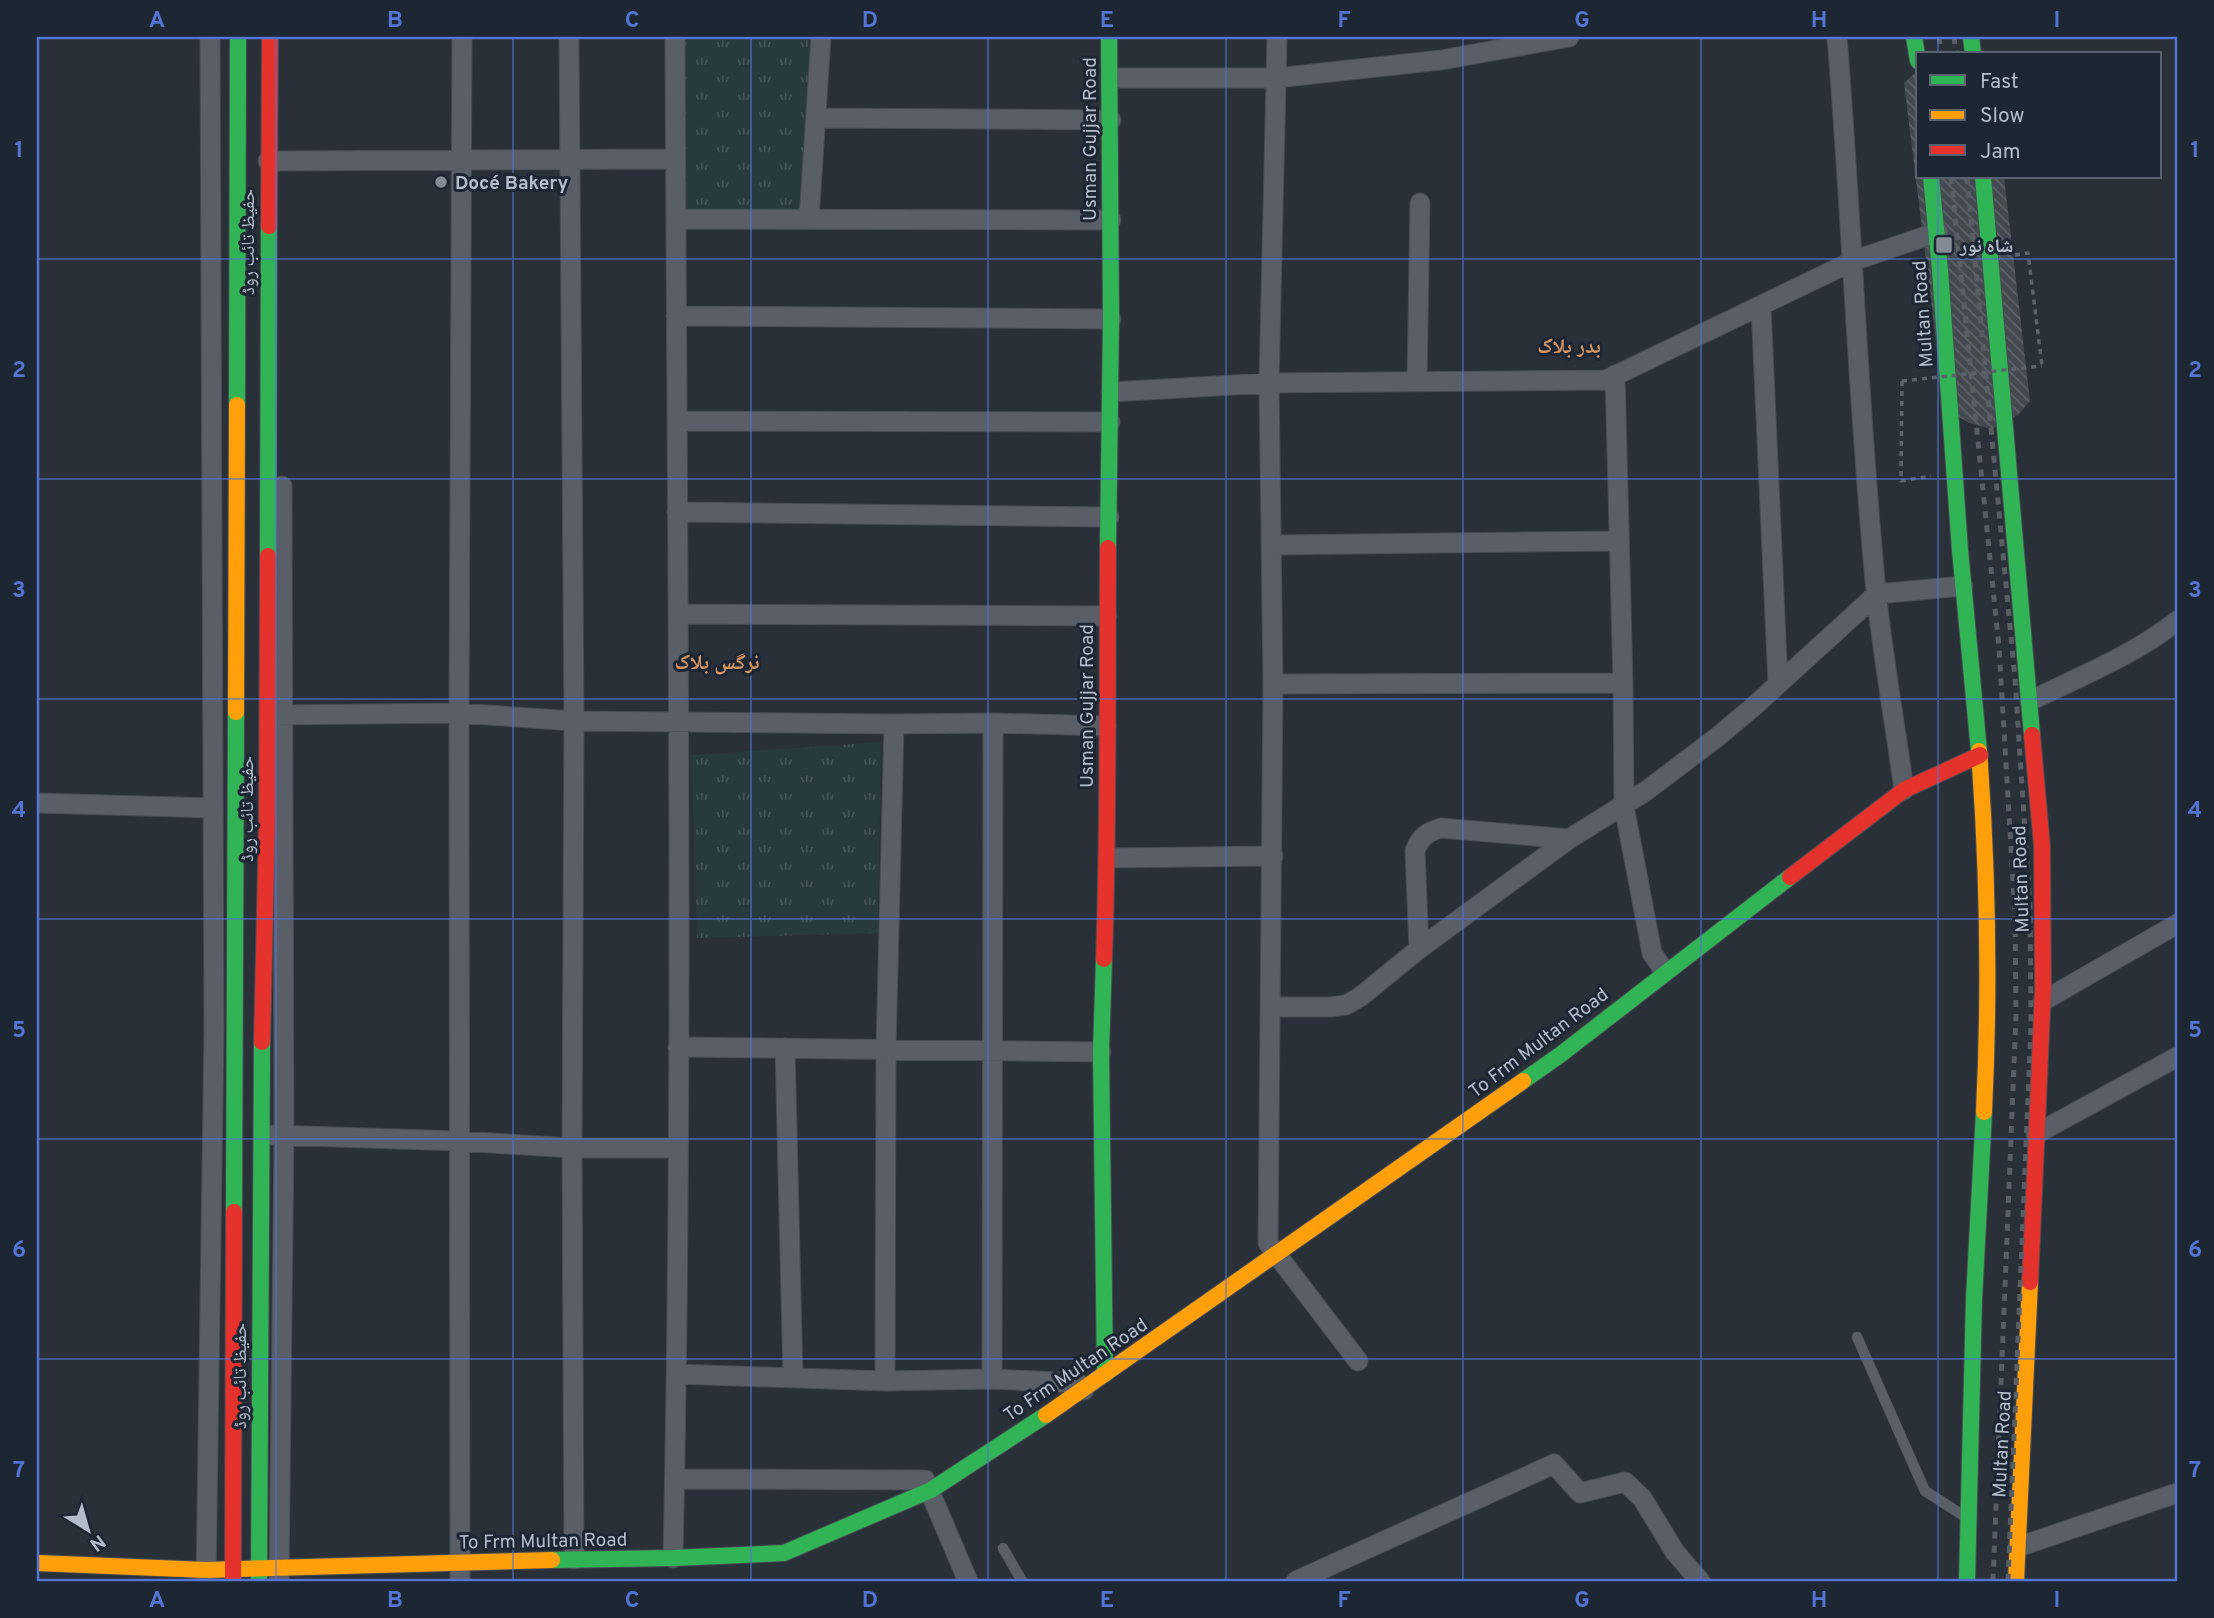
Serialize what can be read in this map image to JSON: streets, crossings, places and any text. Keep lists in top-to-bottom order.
{
  "streets": {
    "street": [
      "Usman Gujjar Road",
      "حفیظ تائب روڈ",
      "Multan Road",
      "To Frm Multan Road"
    ]
  },
  "crossings": [
    ["Usman Gujjar Road", "To Frm Multan Road"],
    ["حفیظ تائب روڈ", "To Frm Multan Road"],
    ["Multan Road", "To Frm Multan Road"]
  ],
  "districts": ["بدر بلاک", "نرگس بلاک"],
  "places": {
    "other": ["Docé Bakery"],
    "transit": ["شاہ نور"]
  },
  "legend": ["Fast", "Slow", "Jam"],
  "north": "bottom right",
  "grid": {
    "columns": [
      "A",
      "B",
      "C",
      "D",
      "E",
      "F",
      "G",
      "H",
      "I"
    ],
    "rows": [
      "1",
      "2",
      "3",
      "4",
      "5",
      "6",
      "7"
    ]
  }
}
